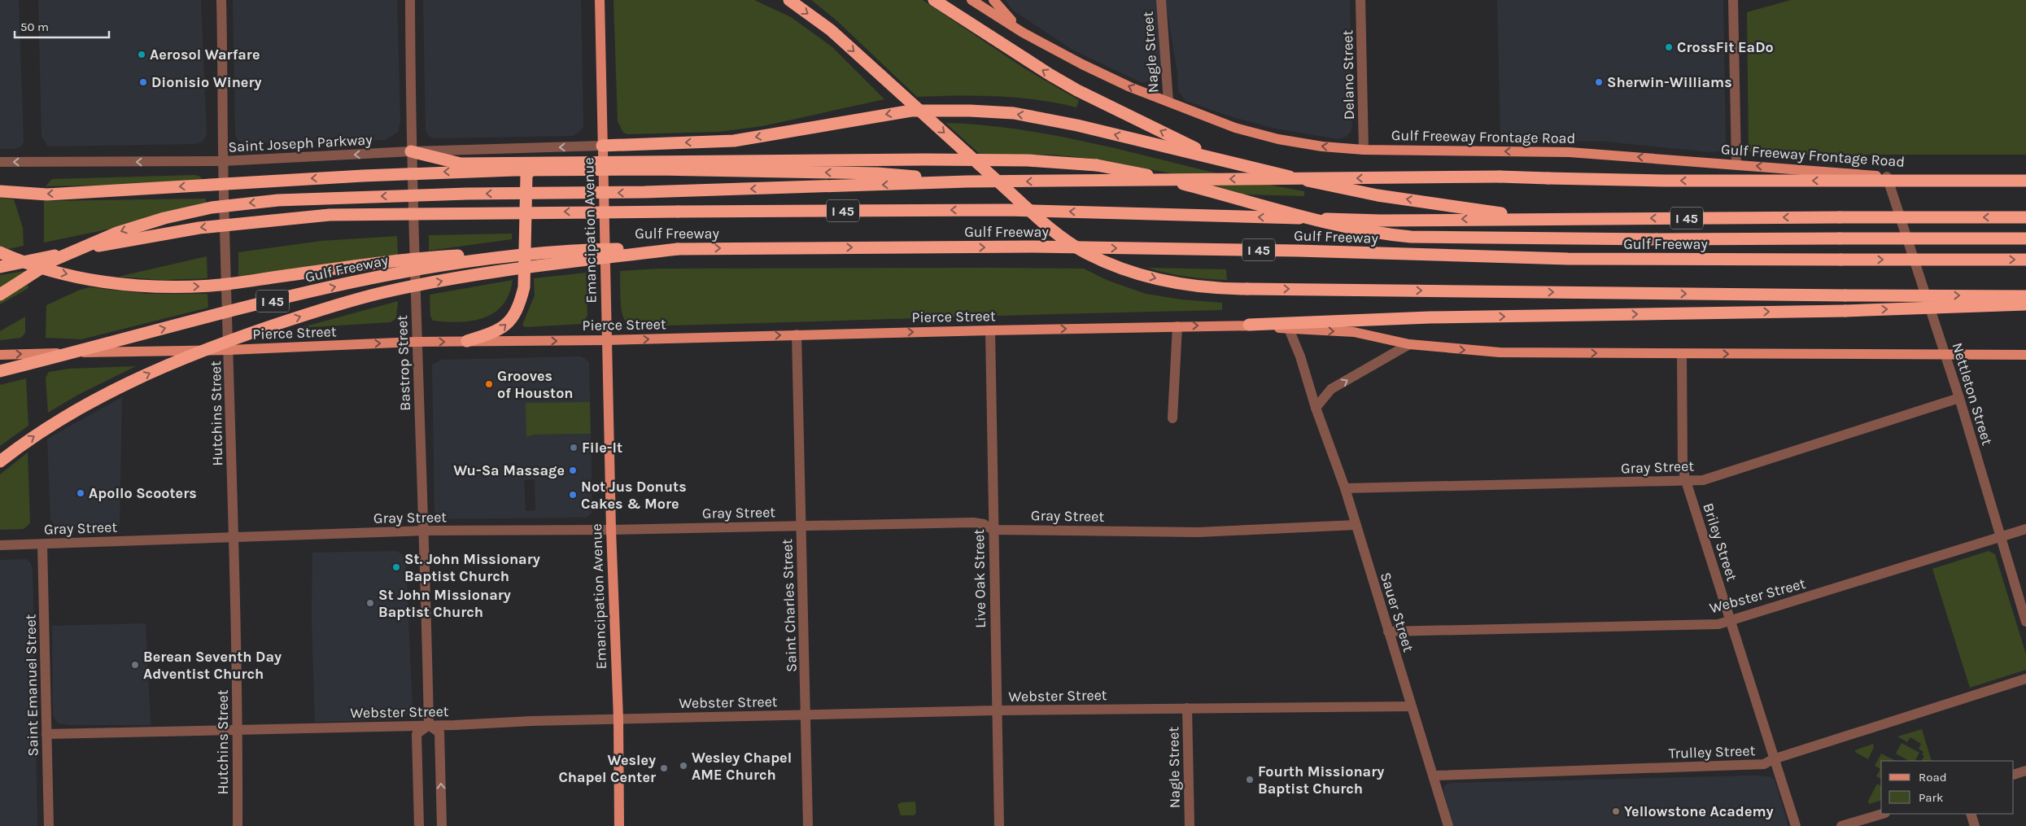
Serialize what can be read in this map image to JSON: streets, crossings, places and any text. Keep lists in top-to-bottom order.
{
  "streets": {
    "highway": ["I 45", "Gulf Freeway"],
    "main road": ["Gulf Freeway Frontage Road", "Emancipation Avenue", "Pierce Street"],
    "street": [
      "Nagle Street",
      "Delano Street",
      "Saint Joseph Parkway",
      "Bastrop Street",
      "Nettleton Street",
      "Hutchins Street",
      "Gray Street",
      "Briley Street",
      "Live Oak Street",
      "Webster Street",
      "Saint Charles Street",
      "Sauer Street",
      "Saint Emanuel Street",
      "Trulley Street"
    ]
  },
  "crossings": [
    ["Nagle Street", "Gulf Freeway Frontage Road"],
    ["Nagle Street", "Webster Street"],
    ["Delano Street", "Gulf Freeway Frontage Road"],
    ["Gulf Freeway Frontage Road", "Nettleton Street"],
    ["Saint Joseph Parkway", "Emancipation Avenue"],
    ["Saint Joseph Parkway", "Gulf Freeway"],
    ["Saint Joseph Parkway", "Bastrop Street"],
    ["Saint Joseph Parkway", "Hutchins Street"],
    ["Emancipation Avenue", "Gulf Freeway"],
    ["Emancipation Avenue", "Pierce Street"],
    ["Emancipation Avenue", "Gray Street"],
    ["Emancipation Avenue", "Webster Street"],
    ["Gulf Freeway", "Bastrop Street"],
    ["Pierce Street", "Bastrop Street"],
    ["Pierce Street", "Hutchins Street"],
    ["Pierce Street", "Live Oak Street"],
    ["Pierce Street", "Saint Charles Street"],
    ["Bastrop Street", "Gray Street"],
    ["Bastrop Street", "Webster Street"],
    ["Nettleton Street", "Gray Street"],
    ["Nettleton Street", "Webster Street"],
    ["Hutchins Street", "Gray Street"],
    ["Hutchins Street", "Webster Street"],
    ["Gray Street", "Briley Street"],
    ["Gray Street", "Live Oak Street"],
    ["Gray Street", "Saint Charles Street"],
    ["Gray Street", "Sauer Street"],
    ["Gray Street", "Saint Emanuel Street"],
    ["Briley Street", "Webster Street"],
    ["Briley Street", "Trulley Street"],
    ["Live Oak Street", "Webster Street"],
    ["Webster Street", "Saint Charles Street"],
    ["Webster Street", "Sauer Street"],
    ["Webster Street", "Saint Emanuel Street"],
    ["Sauer Street", "Trulley Street"]
  ],
  "one_way": ["Gulf Freeway Frontage Road", "Saint Joseph Parkway", "Pierce Street"],
  "places": [
    "CrossFit EaDo",
    "Aerosol Warfare",
    "Dionisio Winery",
    "Sherwin-Williams",
    "Grooves of Houston",
    "File-It",
    "Wu-Sa Massage",
    "Apollo Scooters",
    "Not Jus Donuts Cakes & More",
    "St. John Missionary Baptist Church",
    "St John Missionary Baptist Church",
    "Berean Seventh Day Adventist Church",
    "Wesley Chapel AME Church",
    "Wesley Chapel Center",
    "Fourth Missionary Baptist Church",
    "Yellowstone Academy"
  ],
  "legend": ["Road", "Park"],
  "scale_bar": "50 m"
}
